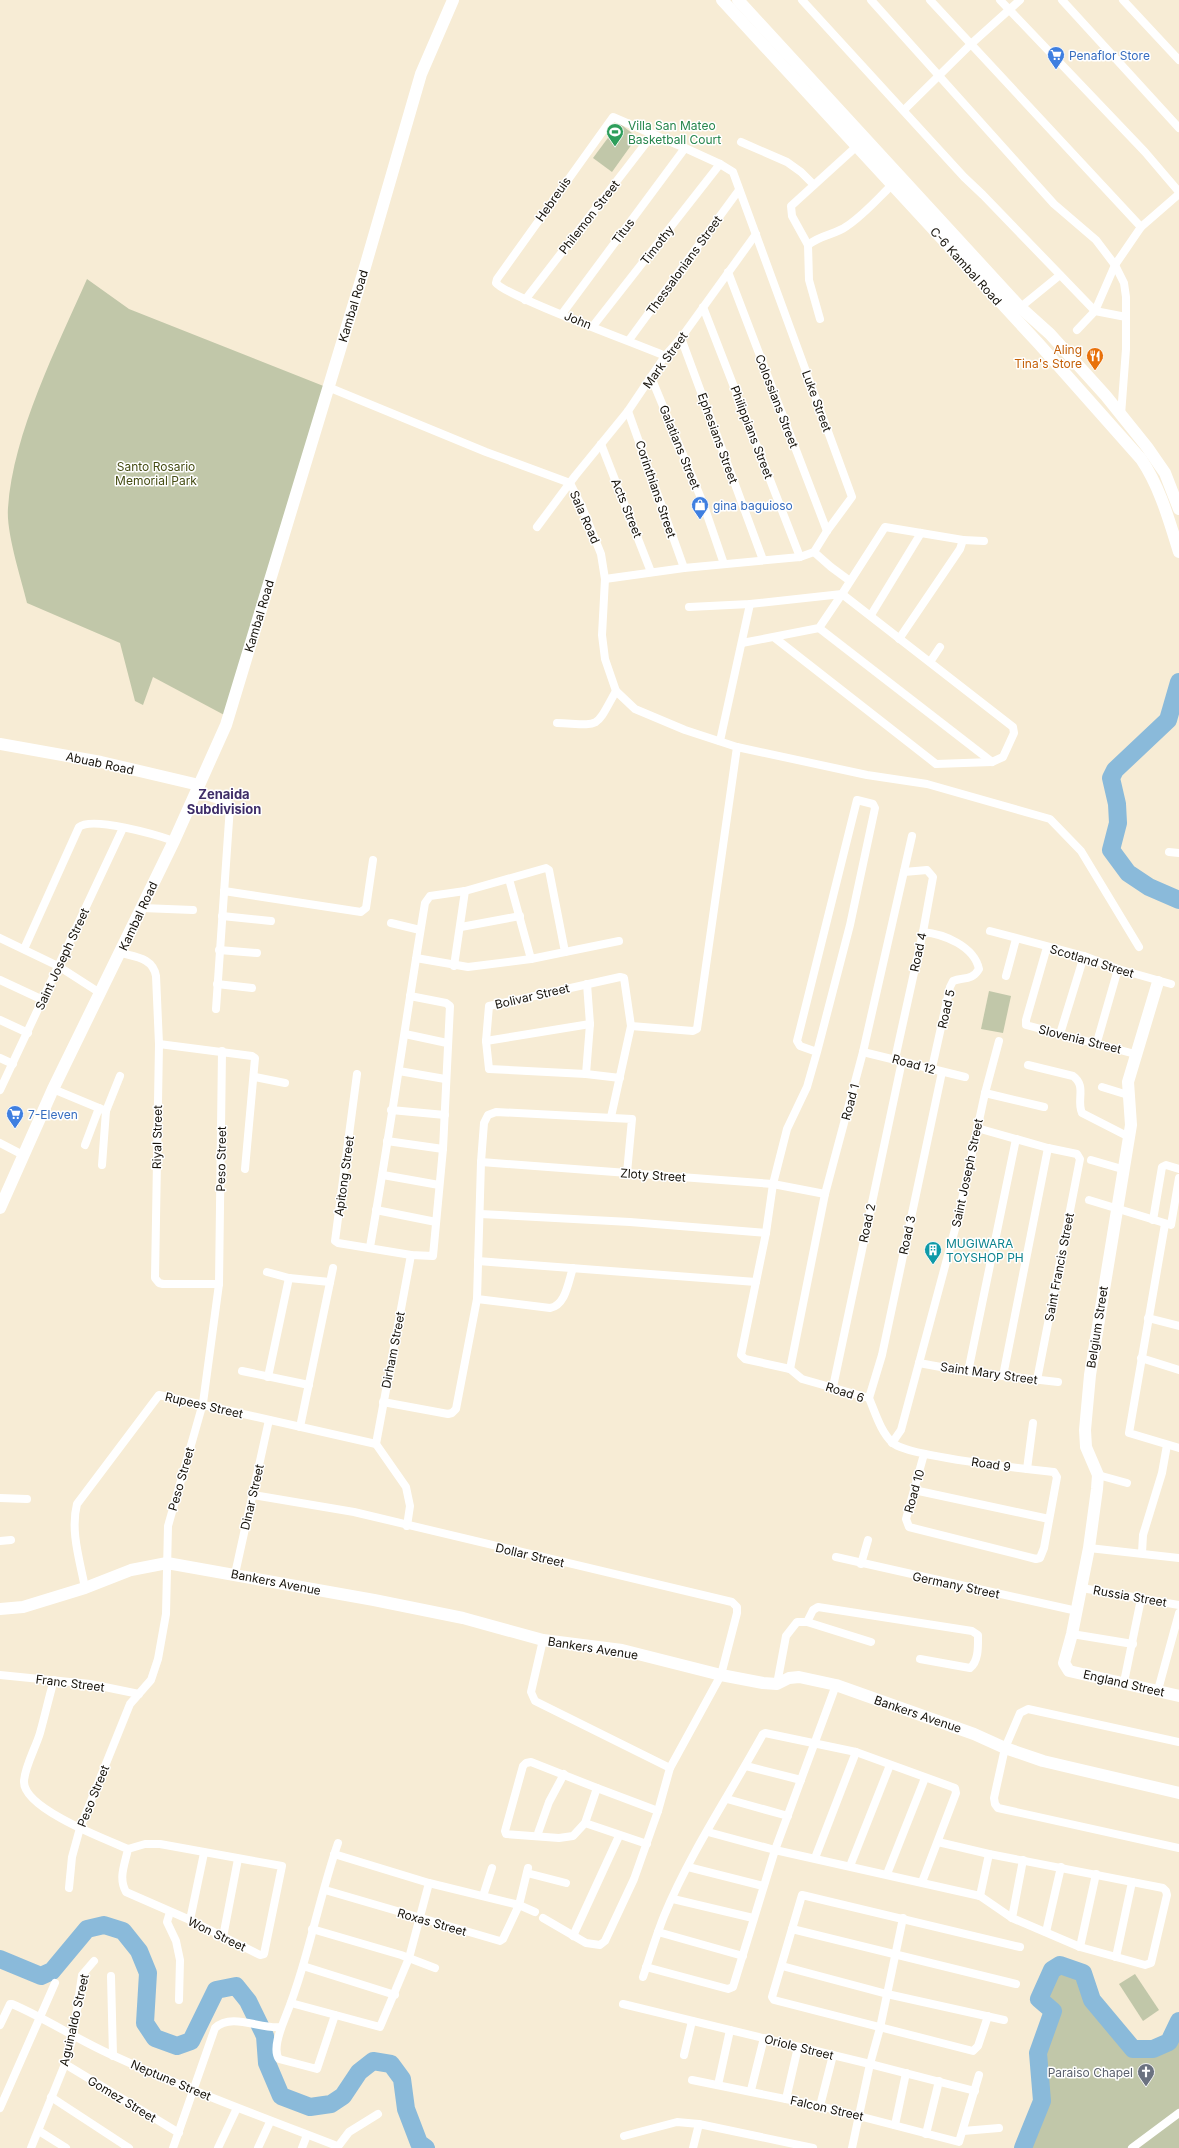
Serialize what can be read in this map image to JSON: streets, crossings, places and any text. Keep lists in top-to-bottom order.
{
  "streets": {
    "main road": [
      "C-6 Kambal Road",
      "Kambal Road",
      "Abuab Road",
      "Belgium Street",
      "Bankers Avenue",
      "England Street"
    ],
    "street": [
      "Hebreuis",
      "Philemon Street",
      "Titus",
      "Timothy",
      "Thessalonians Street",
      "John",
      "Mark Street",
      "Colossians Street",
      "Luke Street",
      "Philippians Street",
      "Ephesians Street",
      "Galatians Street",
      "Corinthians Street",
      "Acts Street",
      "Sala Road",
      "Road 4",
      "Saint Joseph Street",
      "Scotland Street",
      "Bolivar Street",
      "Road 5",
      "Slovenia Street",
      "Road 12",
      "Road 1",
      "Riyal Street",
      "Peso Street",
      "Zloty Street",
      "Apitong Street",
      "Road 2",
      "Road 3",
      "Saint Francis Street",
      "Dirham Street",
      "Saint Mary Street",
      "Road 6",
      "Rupees Street",
      "Road 9",
      "Road 10",
      "Dinar Street",
      "Dollar Street",
      "Germany Street",
      "Russia Street",
      "Franc Street",
      "Roxas Street",
      "Won Street",
      "Aguinaldo Street",
      "Oriole Street",
      "Neptune Street",
      "Gomez Street",
      "Falcon Street"
    ]
  },
  "crossings": [
    ["Hebreuis", "John"],
    ["Hebreuis", "Luke Street"],
    ["Philemon Street", "John"],
    ["Philemon Street", "Luke Street"],
    ["Titus", "John"],
    ["Titus", "Luke Street"],
    ["Timothy", "John"],
    ["Timothy", "Luke Street"],
    ["Thessalonians Street", "John"],
    ["Thessalonians Street", "Luke Street"],
    ["Kambal Road", "Sala Road"],
    ["Kambal Road", "Abuab Road"],
    ["Kambal Road", "Riyal Street"],
    ["John", "Mark Street"],
    ["Mark Street", "Colossians Street"],
    ["Mark Street", "Luke Street"],
    ["Mark Street", "Philippians Street"],
    ["Mark Street", "Ephesians Street"],
    ["Mark Street", "Galatians Street"],
    ["Mark Street", "Corinthians Street"],
    ["Mark Street", "Acts Street"],
    ["Mark Street", "Sala Road"],
    ["Colossians Street", "Luke Street"],
    ["Road 4", "Road 5"],
    ["Road 4", "Road 12"],
    ["Road 4", "Road 1"],
    ["Road 4", "Road 2"],
    ["Saint Joseph Street", "Saint Mary Street"],
    ["Saint Joseph Street", "Road 6"],
    ["Scotland Street", "Slovenia Street"],
    ["Scotland Street", "Belgium Street"],
    ["Road 5", "Road 12"],
    ["Slovenia Street", "Belgium Street"],
    ["Road 12", "Road 1"],
    ["Road 12", "Road 2"],
    ["Road 12", "Road 3"],
    ["Road 1", "Zloty Street"],
    ["Road 1", "Road 6"],
    ["Riyal Street", "Peso Street"],
    ["Peso Street", "Rupees Street"],
    ["Peso Street", "Bankers Avenue"],
    ["Peso Street", "Franc Street"],
    ["Road 2", "Road 6"],
    ["Road 3", "Road 6"],
    ["Saint Francis Street", "Saint Mary Street"],
    ["Dirham Street", "Rupees Street"],
    ["Rupees Street", "Dinar Street"],
    ["Rupees Street", "Bankers Avenue"],
    ["Road 9", "Road 10"],
    ["Dinar Street", "Dollar Street"],
    ["Dinar Street", "Bankers Avenue"],
    ["Dollar Street", "Bankers Avenue"],
    ["Aguinaldo Street", "Neptune Street"],
    ["Aguinaldo Street", "Gomez Street"]
  ],
  "districts": ["Zenaida Subdivision"],
  "parks": ["Santo Rosario Memorial Park"],
  "places": {
    "supermarket": ["Penaflor Store", "7-Eleven"],
    "sports": ["Villa San Mateo Basketball Court"],
    "restaurant": ["Aling Tina's Store"],
    "shop": ["gina baguioso"],
    "building": ["MUGIWARA TOYSHOP PH"],
    "church": ["Paraiso Chapel"]
  }
}
